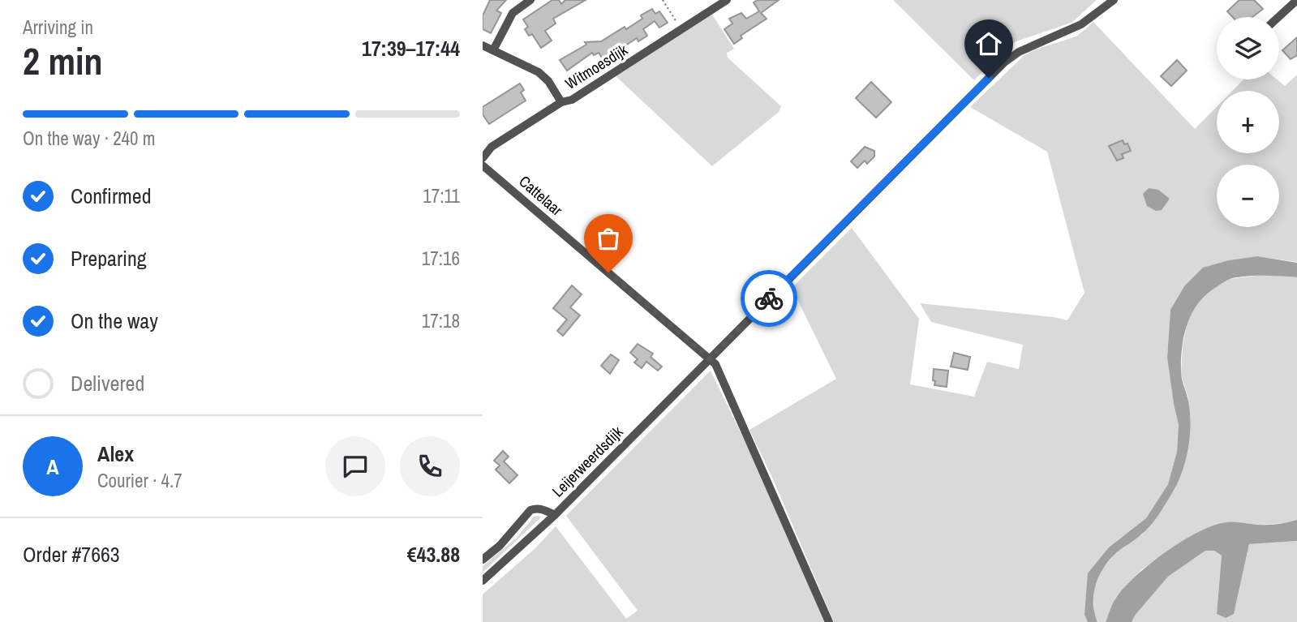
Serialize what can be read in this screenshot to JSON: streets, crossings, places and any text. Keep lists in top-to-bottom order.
{
  "streets": {
    "street": ["Witmoesdijk", "Cattelaar", "Leijerweerdsdijk"]
  },
  "crossings": [
    ["Cattelaar", "Leijerweerdsdijk"]
  ],
  "page": {
    "heading": ["2 min", "Arriving in", "17:39–17:44"],
    "panel": [
      "Alex",
      "Courier · 4.7",
      "Order #7663",
      "€43.88"
    ],
    "map_buttons": ["+", "−"],
    "bar": "On the way · 240 m",
    "list": [
      ["Confirmed", "17:11"],
      ["Preparing", "17:16"],
      ["On the way", "17:18"],
      "Delivered"
    ],
    "round": "A"
  }
}
